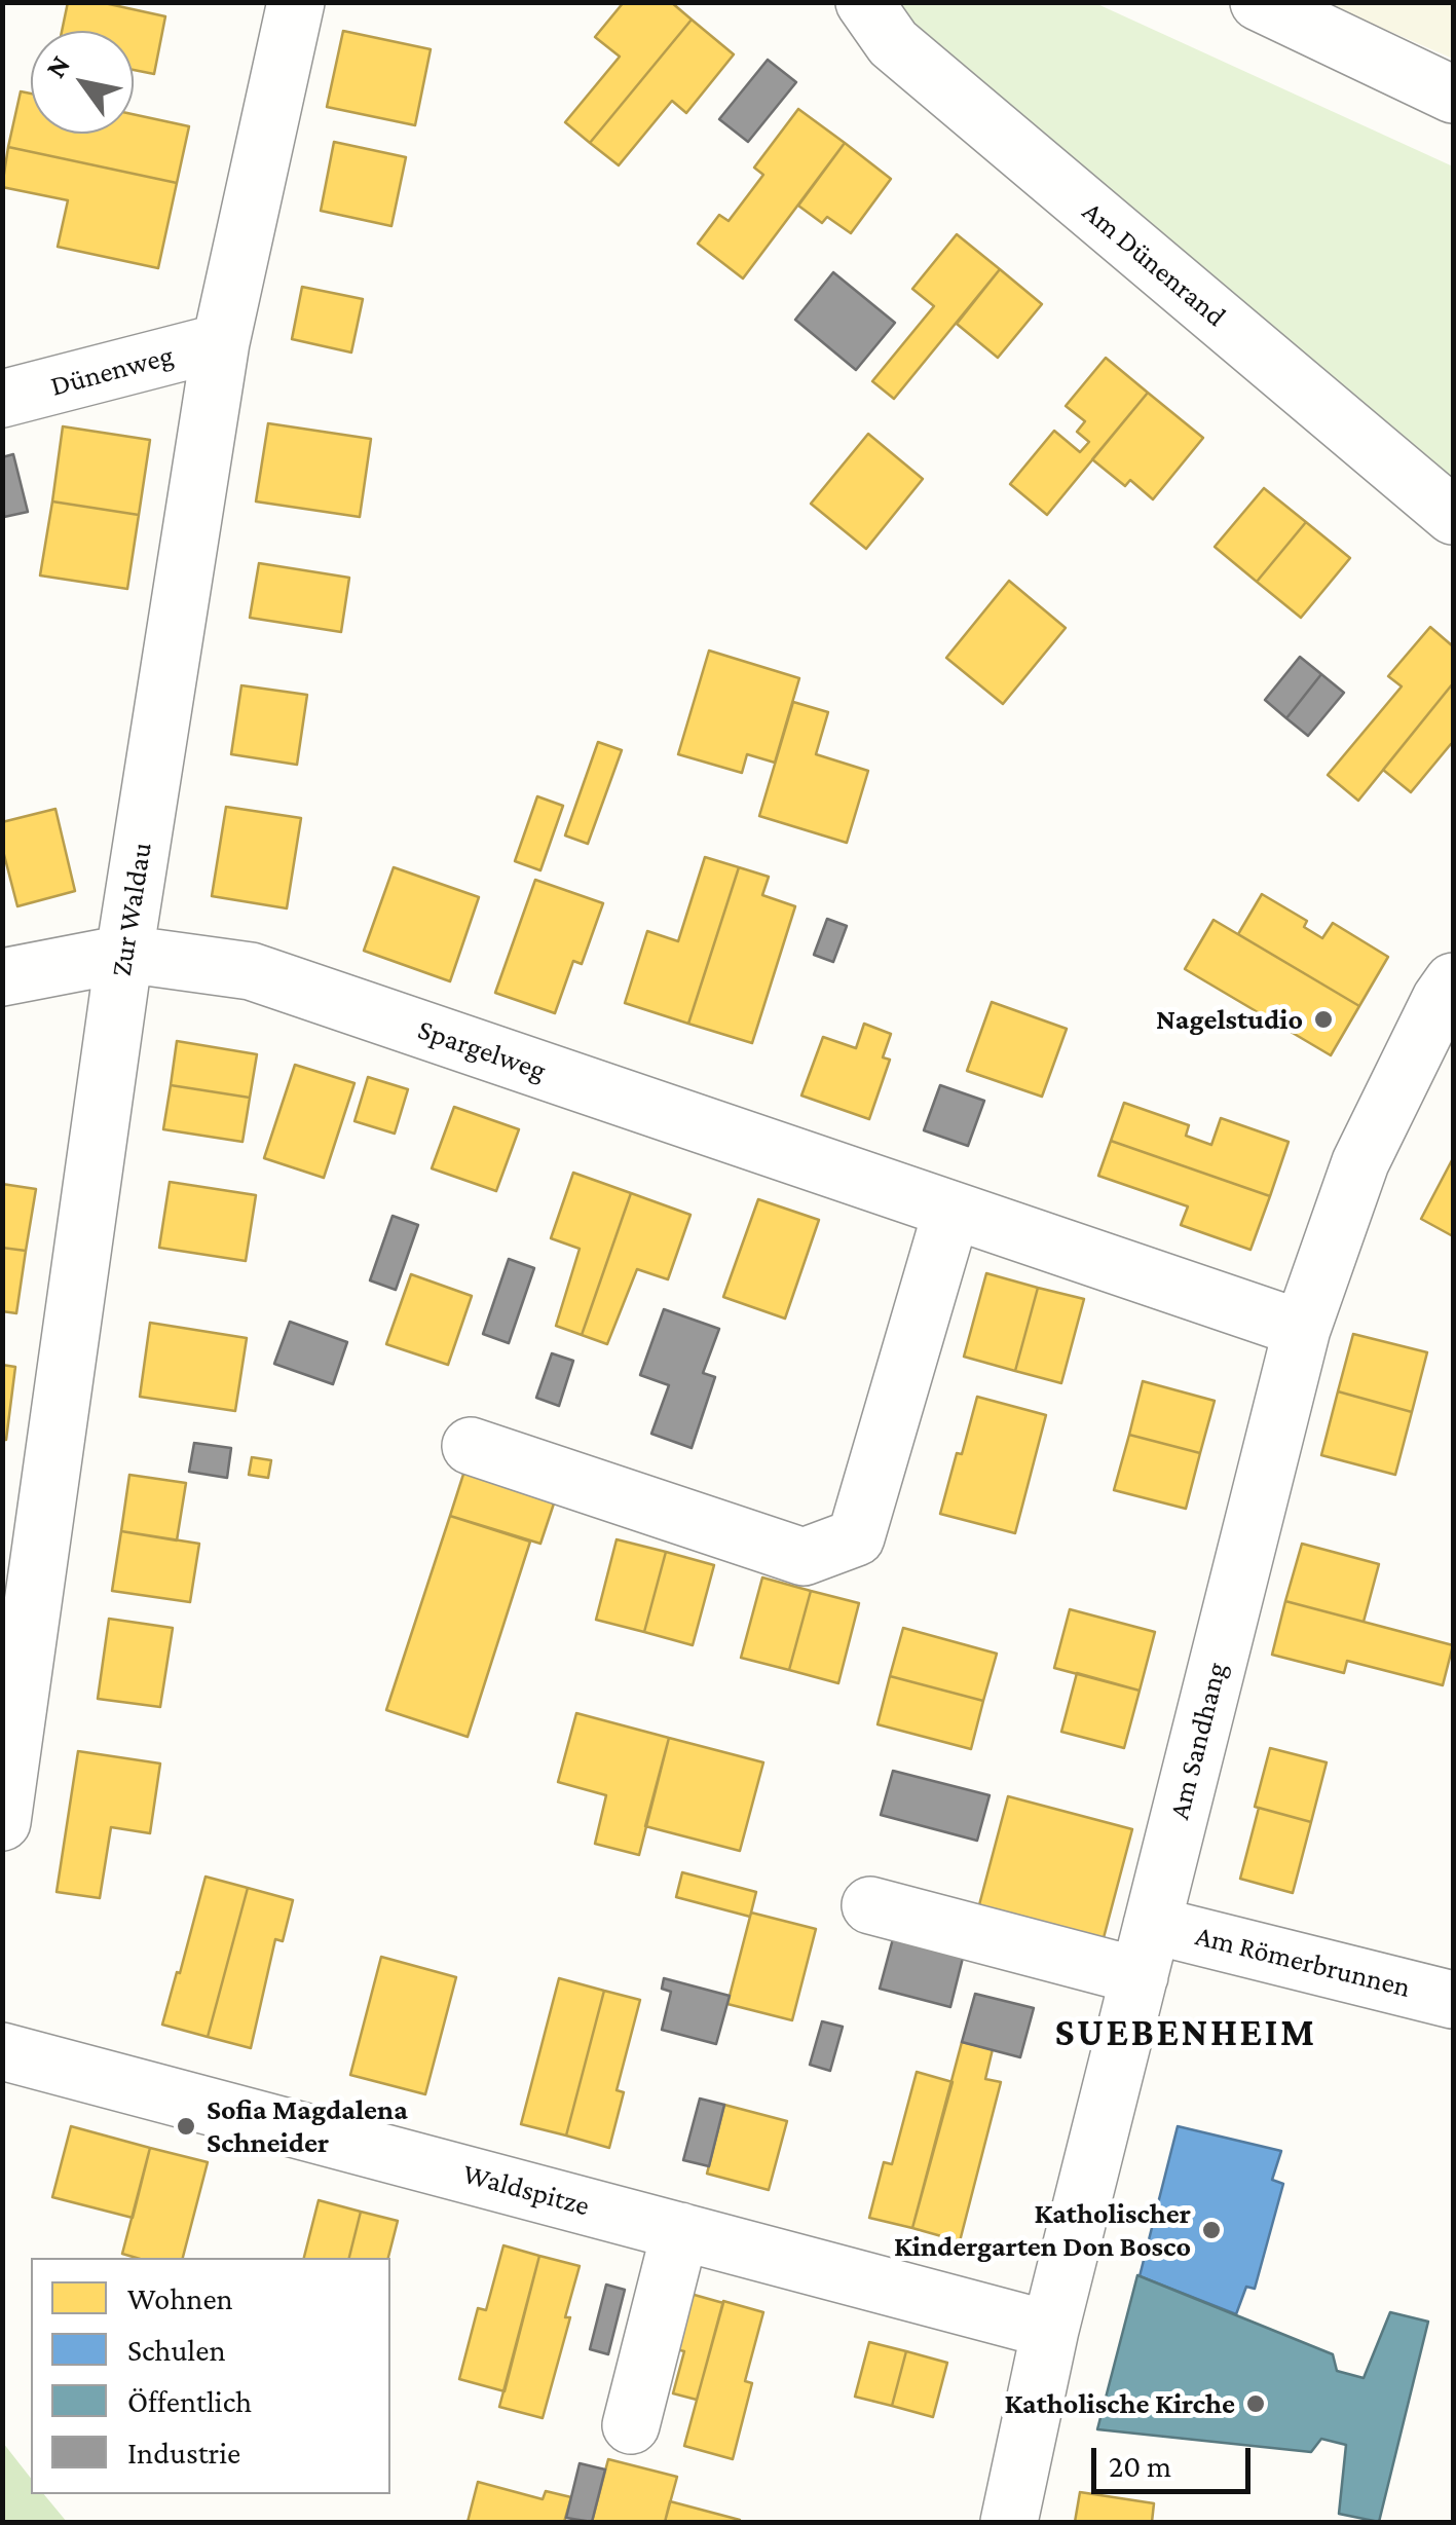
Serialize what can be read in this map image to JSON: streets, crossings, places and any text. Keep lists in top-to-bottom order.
{
  "streets": {
    "street": [
      "Am Dünenrand",
      "Dünenweg",
      "Zur Waldau",
      "Spargelweg",
      "Am Sandhang",
      "Am Römerbrunnen",
      "Waldspitze"
    ]
  },
  "crossings": [
    ["Dünenweg", "Zur Waldau"],
    ["Zur Waldau", "Spargelweg"],
    ["Spargelweg", "Am Sandhang"],
    ["Am Sandhang", "Am Römerbrunnen"],
    ["Am Sandhang", "Waldspitze"]
  ],
  "districts": ["SUEBENHEIM"],
  "places": [
    "Nagelstudio",
    "Sofia Magdalena Schneider",
    "Katholischer Kindergarten Don Bosco",
    "Katholische Kirche"
  ],
  "legend": [
    "Wohnen",
    "Schulen",
    "Öffentlich",
    "Industrie"
  ],
  "scale_bar": "20 m",
  "north": "top left"
}
